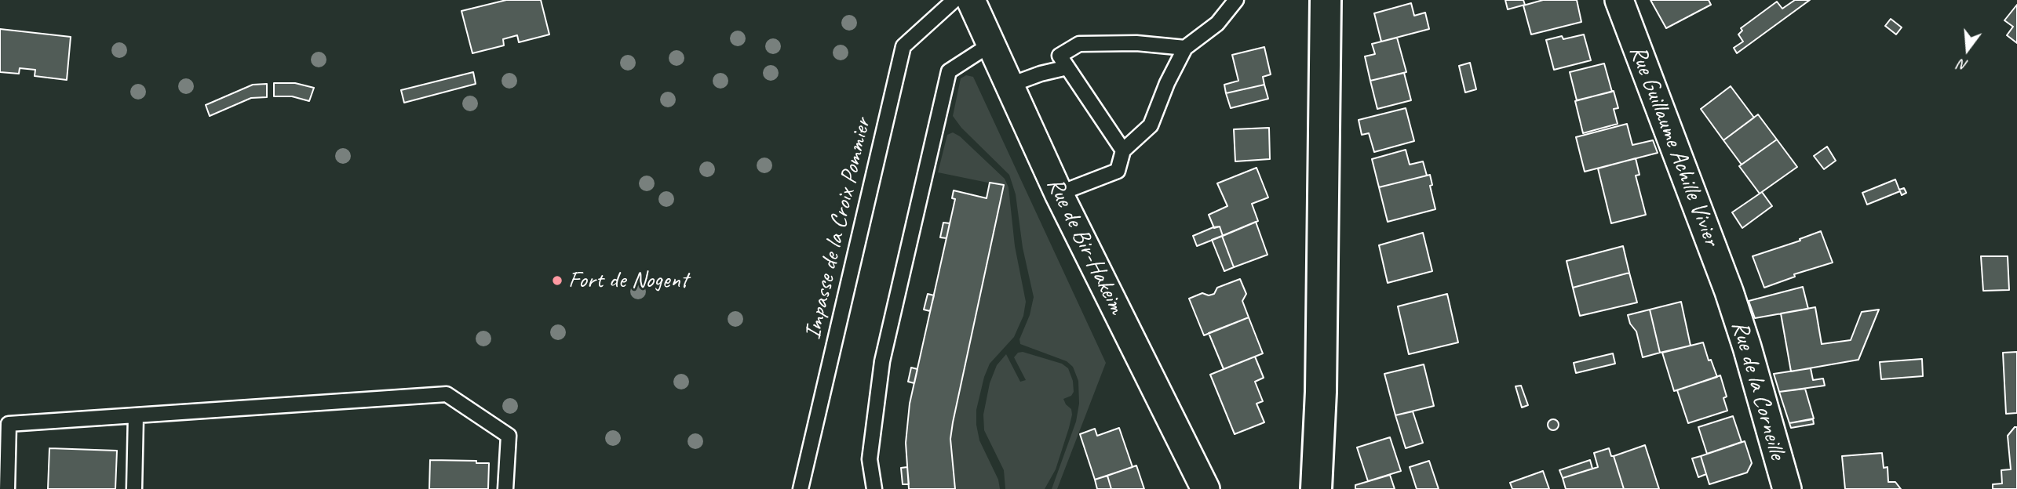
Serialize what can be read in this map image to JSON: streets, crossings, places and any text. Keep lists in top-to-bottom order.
{
  "streets": {
    "street": ["Rue Guillaume Achille Vivier", "Rue de Bir-Hakeim", "Rue de la Corneille"],
    "lane": ["Impasse de la Croix Pommier"]
  },
  "crossings": [
    ["Rue Guillaume Achille Vivier", "Rue de la Corneille"]
  ],
  "places": ["Fort de Nogent"],
  "north": "bottom"
}
